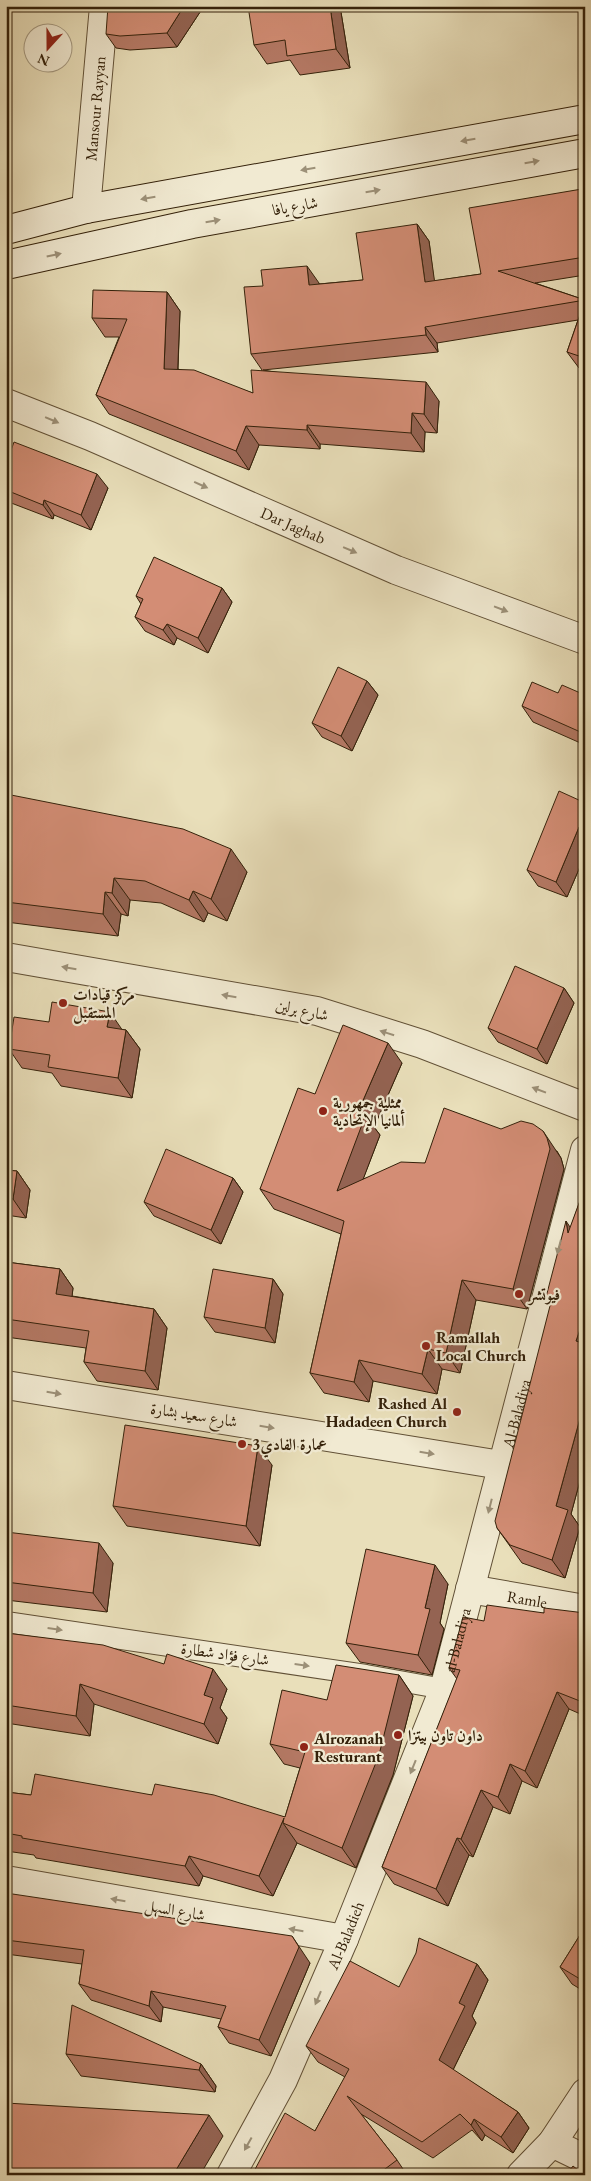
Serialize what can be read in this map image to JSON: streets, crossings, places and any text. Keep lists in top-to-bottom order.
{
  "streets": {
    "street": [
      "Mansour Rayyan",
      "شارع يافا",
      "Dar Jaghab",
      "شارع برلين",
      "Al-Baladiya",
      "شارع سعيد بشارة",
      "Ramle",
      "al-Baladiya",
      "شارع السهل",
      "Al-Baladieh"
    ],
    "lane": ["شارع فؤاد شطارة"]
  },
  "crossings": [
    ["Al-Baladiya", "شارع سعيد بشارة"],
    ["Al-Baladiya", "Ramle"],
    ["Al-Baladiya", "al-Baladiya"],
    ["Ramle", "al-Baladiya"],
    ["al-Baladiya", "شارع فؤاد شطارة"],
    ["al-Baladiya", "Al-Baladieh"],
    ["شارع فؤاد شطارة", "Al-Baladieh"],
    ["شارع السهل", "Al-Baladieh"]
  ],
  "one_way": [
    "Dar Jaghab",
    "شارع برلين",
    "Al-Baladiya",
    "شارع سعيد بشارة",
    "شارع فؤاد شطارة",
    "شارع السهل",
    "Al-Baladieh"
  ],
  "places": [
    "مركز قيادات المستقبل",
    "ممثلية جمهورية ألمانيا الإتحادية",
    "فيوتشر",
    "Ramallah Local Church",
    "Rashed Al Hadadeen Church",
    "عمارة الفادي3",
    "داون تاون بيتزا",
    "Alrozanah Resturant"
  ],
  "north": "bottom"
}
